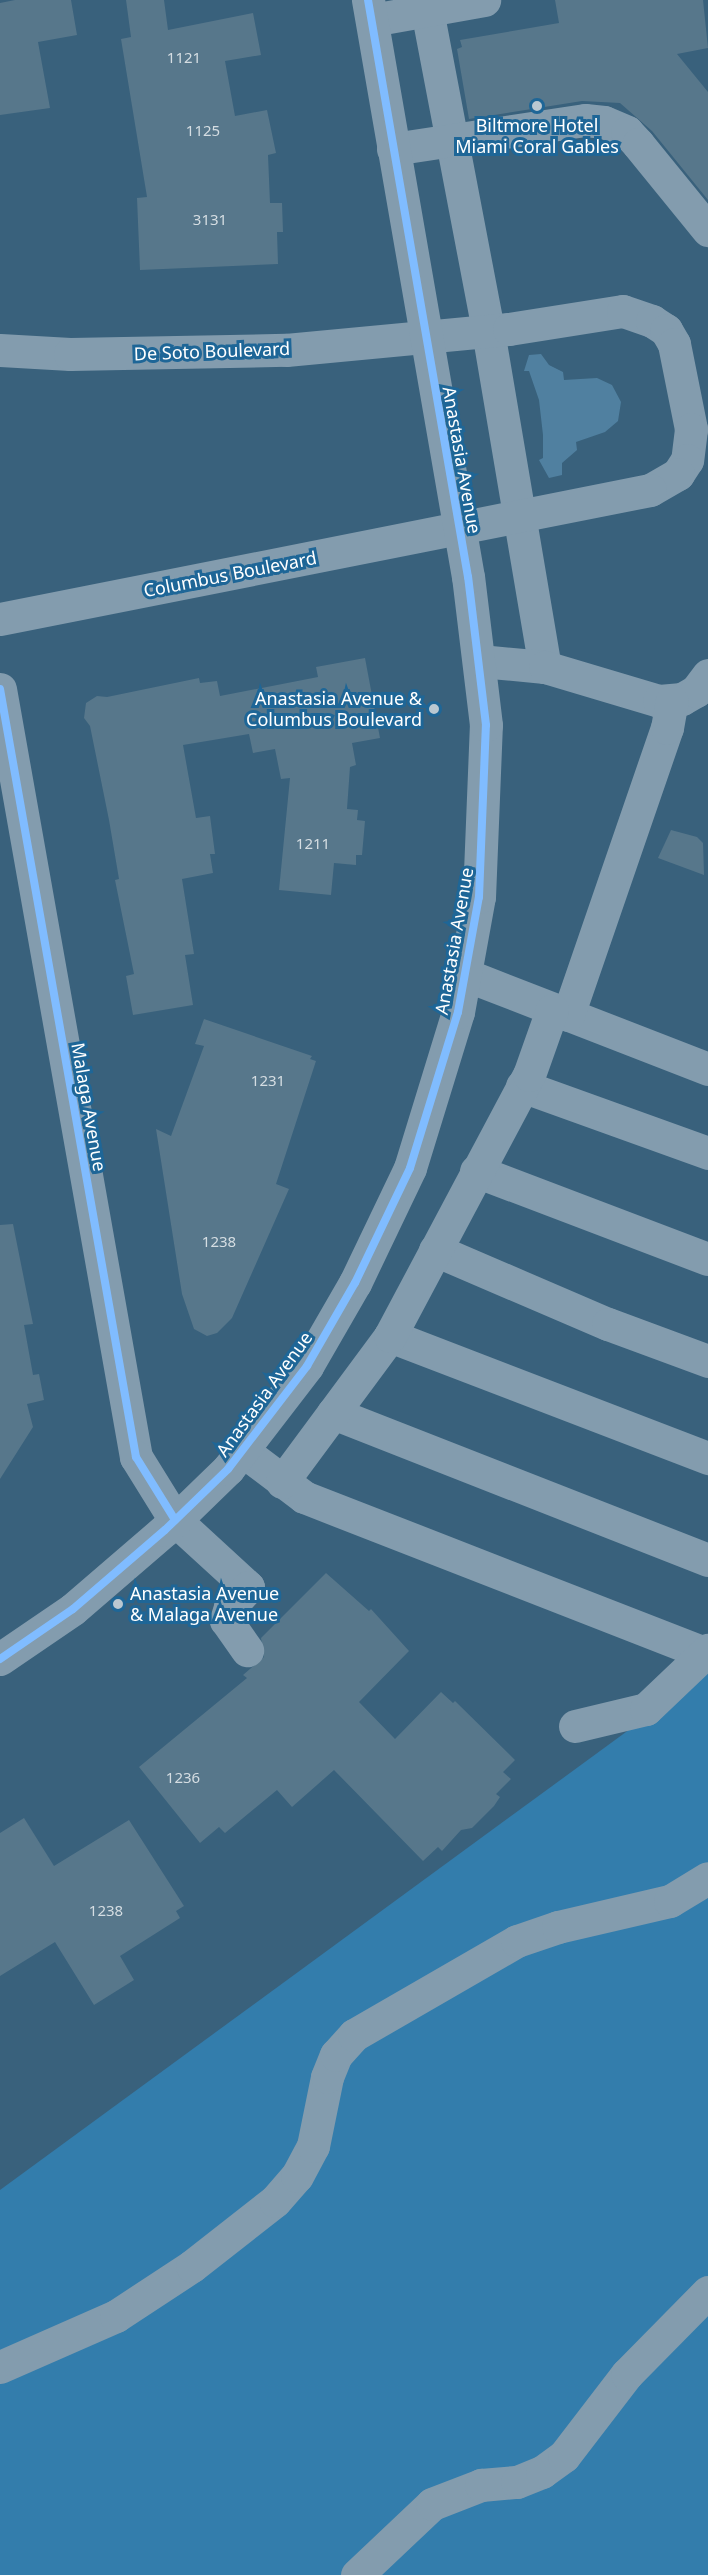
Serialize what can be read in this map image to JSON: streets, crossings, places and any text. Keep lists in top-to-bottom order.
{
  "streets": {
    "street": [
      "De Soto Boulevard",
      "Anastasia Avenue",
      "Columbus Boulevard",
      "Malaga Avenue"
    ]
  },
  "crossings": [
    ["De Soto Boulevard", "Anastasia Avenue"],
    ["De Soto Boulevard", "Columbus Boulevard"],
    ["Anastasia Avenue", "Columbus Boulevard"],
    ["Anastasia Avenue", "Malaga Avenue"]
  ],
  "places": ["Biltmore Hotel Miami Coral Gables", "Anastasia Avenue & Columbus Boulevard", "Anastasia Avenue & Malaga Avenue"],
  "house_numbers": [
    "1121",
    "1125",
    "3131",
    "1211",
    "1231",
    "1238",
    "1236",
    "1238"
  ]
}
